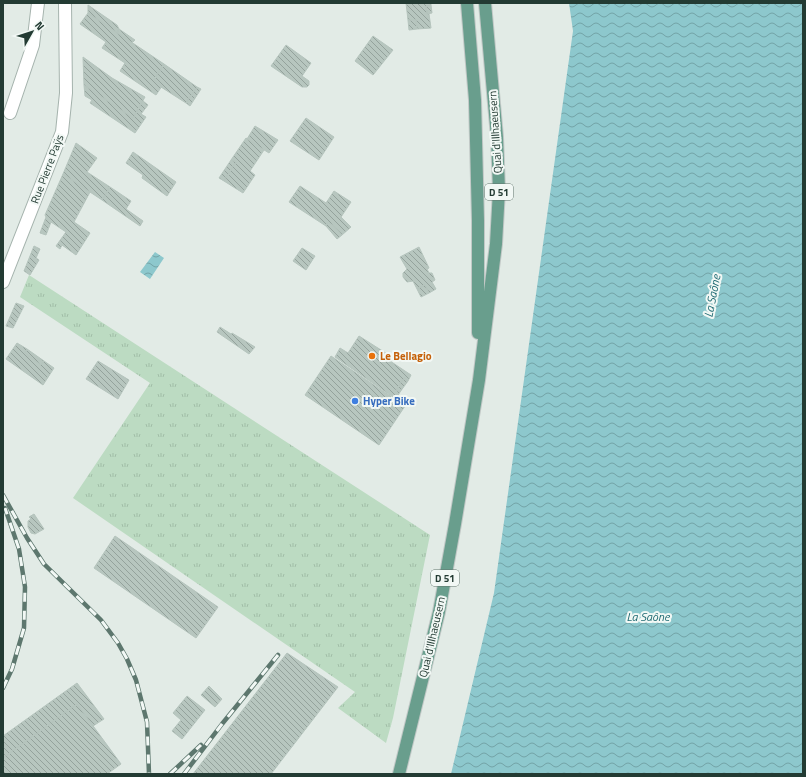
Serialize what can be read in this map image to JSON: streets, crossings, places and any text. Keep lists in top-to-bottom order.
{
  "streets": {
    "main road": ["Quai d'Illhaeusern", "D 51"],
    "street": ["Rue Pierre Paÿs"]
  },
  "water": ["La Saône"],
  "places": ["Le Bellagio", "Hyper Bike"],
  "north": "top right"
}
